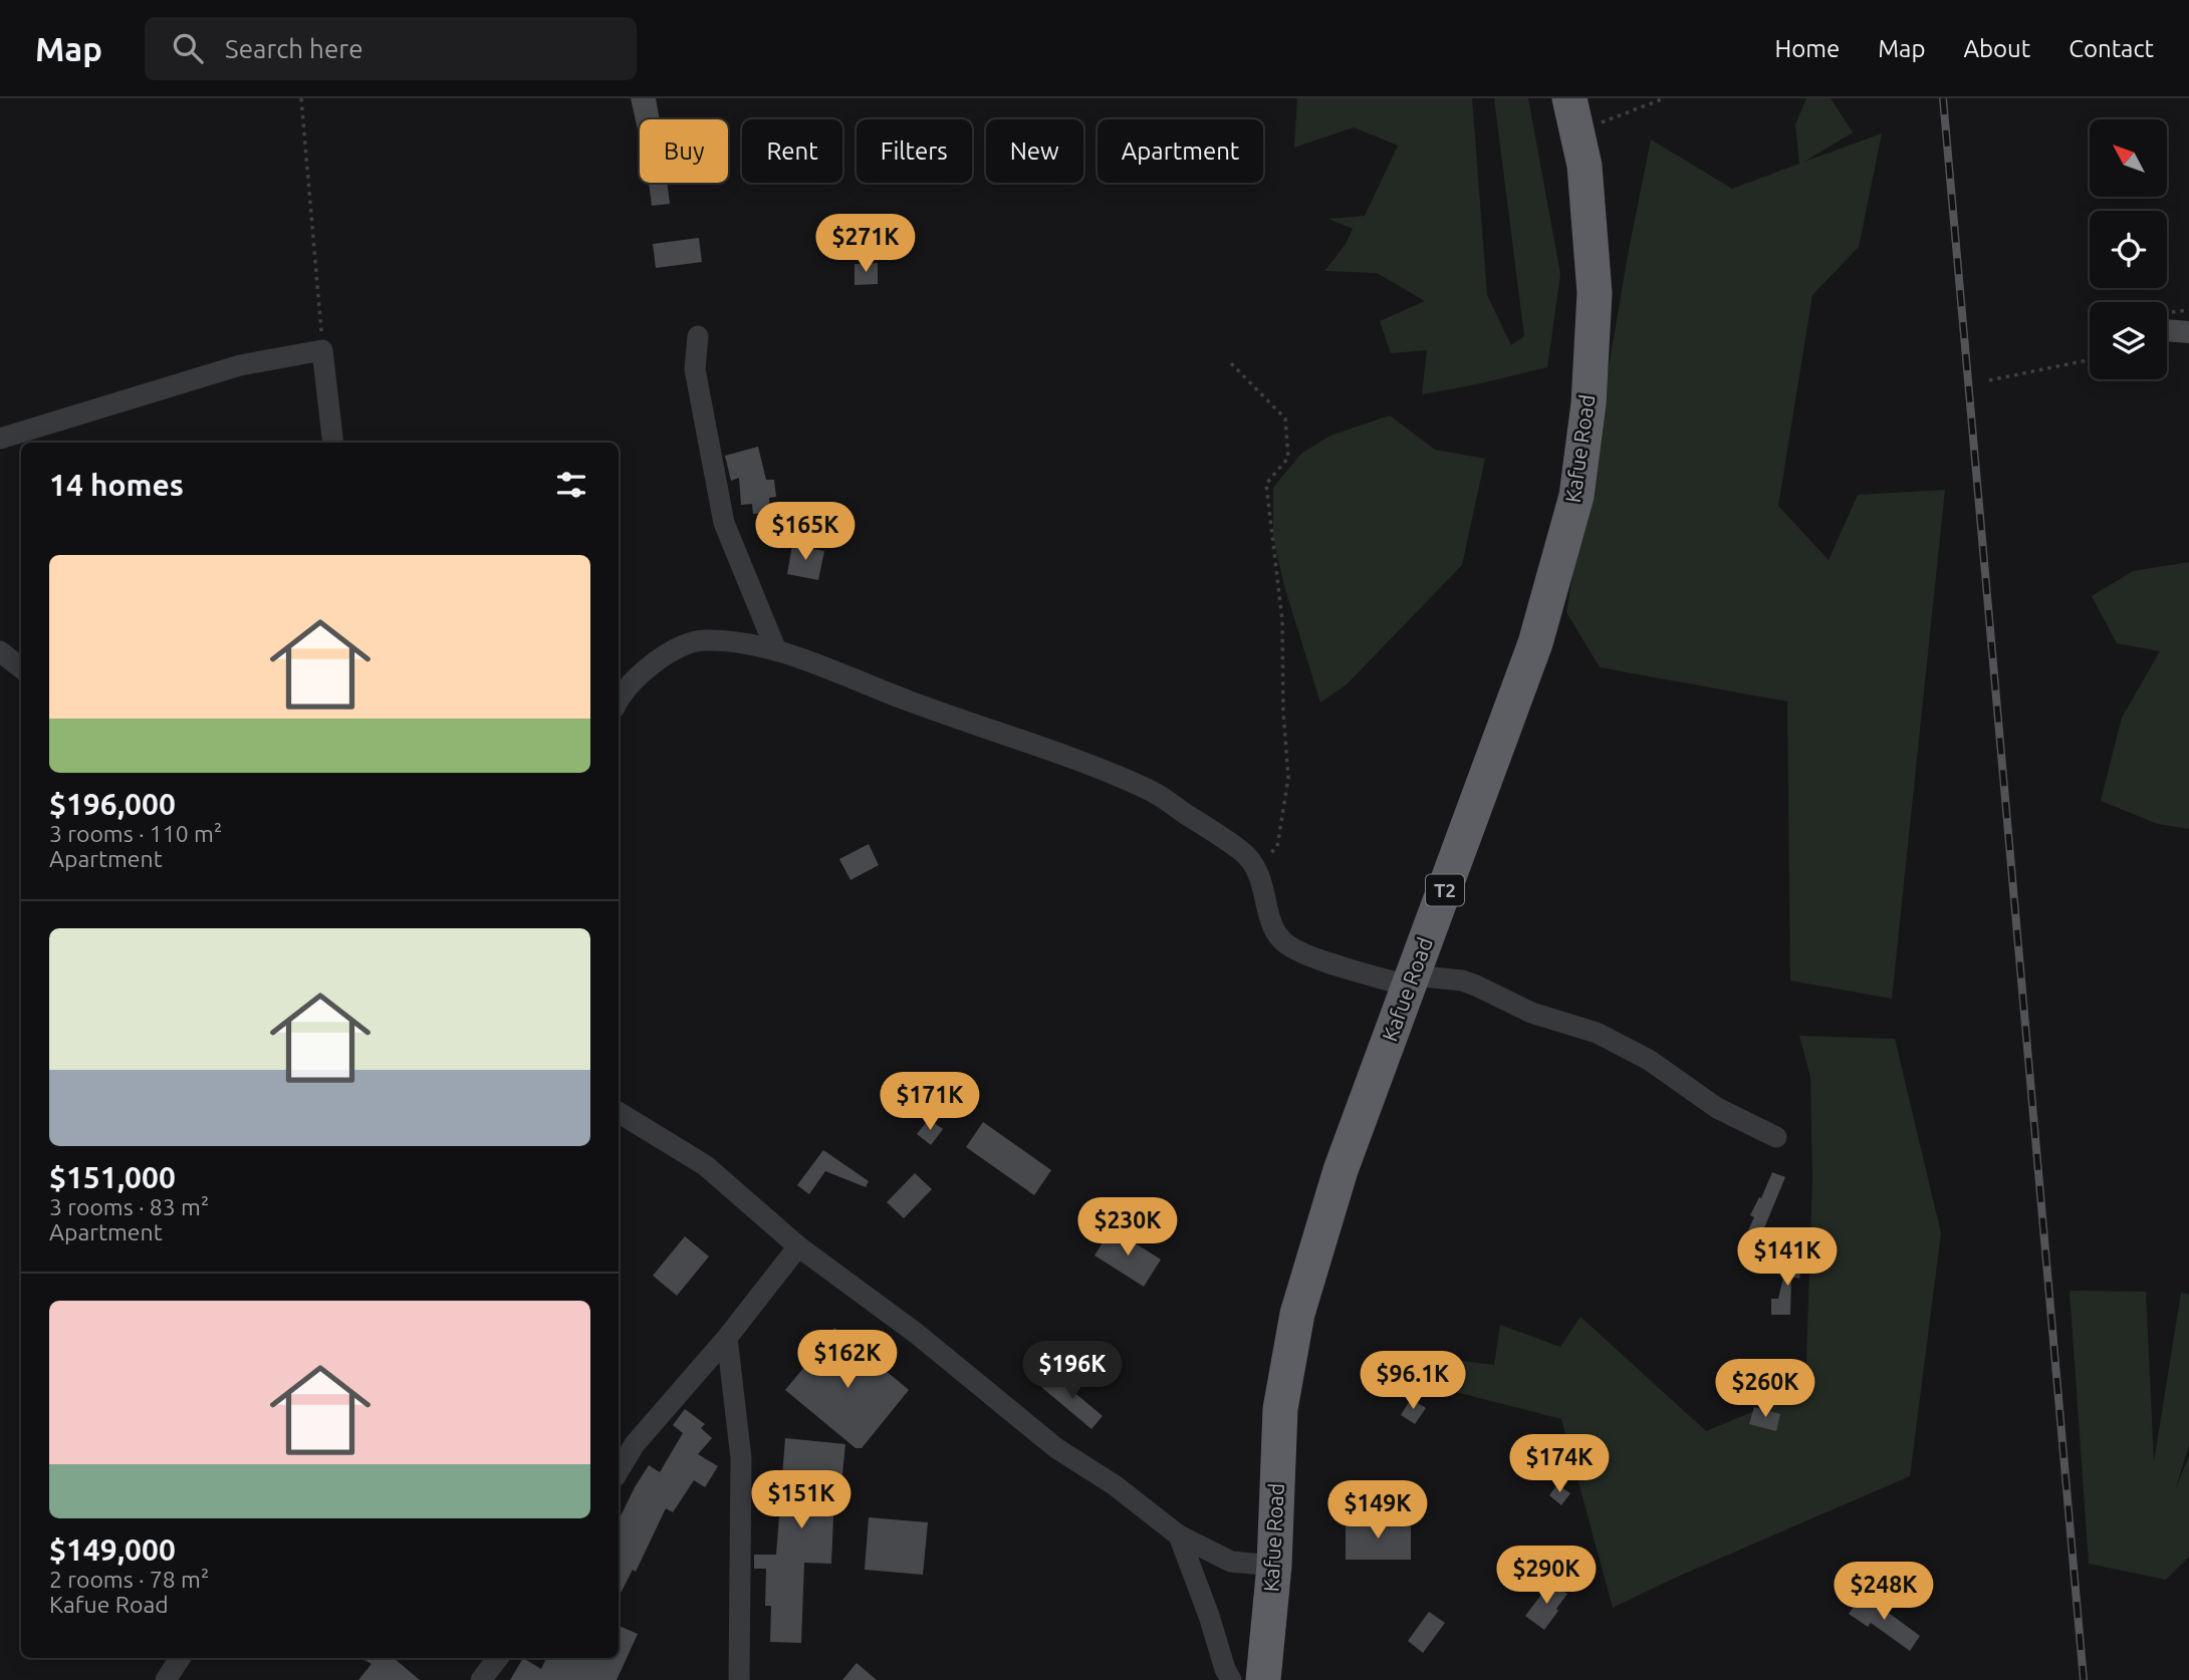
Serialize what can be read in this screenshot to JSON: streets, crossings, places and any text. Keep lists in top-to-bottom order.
{
  "streets": {
    "highway": ["Kafue Road", "T2"]
  },
  "north": "top left",
  "page": {
    "header": "Map",
    "search": "Search here",
    "nav": [
      "Home",
      "Map",
      "About",
      "Contact"
    ],
    "chip": [
      "Buy",
      "Rent",
      "Filters",
      "New",
      "Apartment"
    ],
    "price": [
      "$271K",
      "$165K",
      "$171K",
      "$230K",
      "$141K",
      "$162K",
      "$196K",
      "$96.1K",
      "$260K",
      "$174K",
      "$151K",
      "$149K",
      "$290K",
      "$248K"
    ],
    "heading": "14 homes",
    "list": [
      {
        "name": "$196,000",
        "note": "3 rooms · 110 m² · Apartment"
      },
      {
        "name": "$151,000",
        "note": "3 rooms · 83 m² · Apartment"
      },
      {
        "name": "$149,000",
        "note": "2 rooms · 78 m² · Kafue Road"
      }
    ]
  }
}
